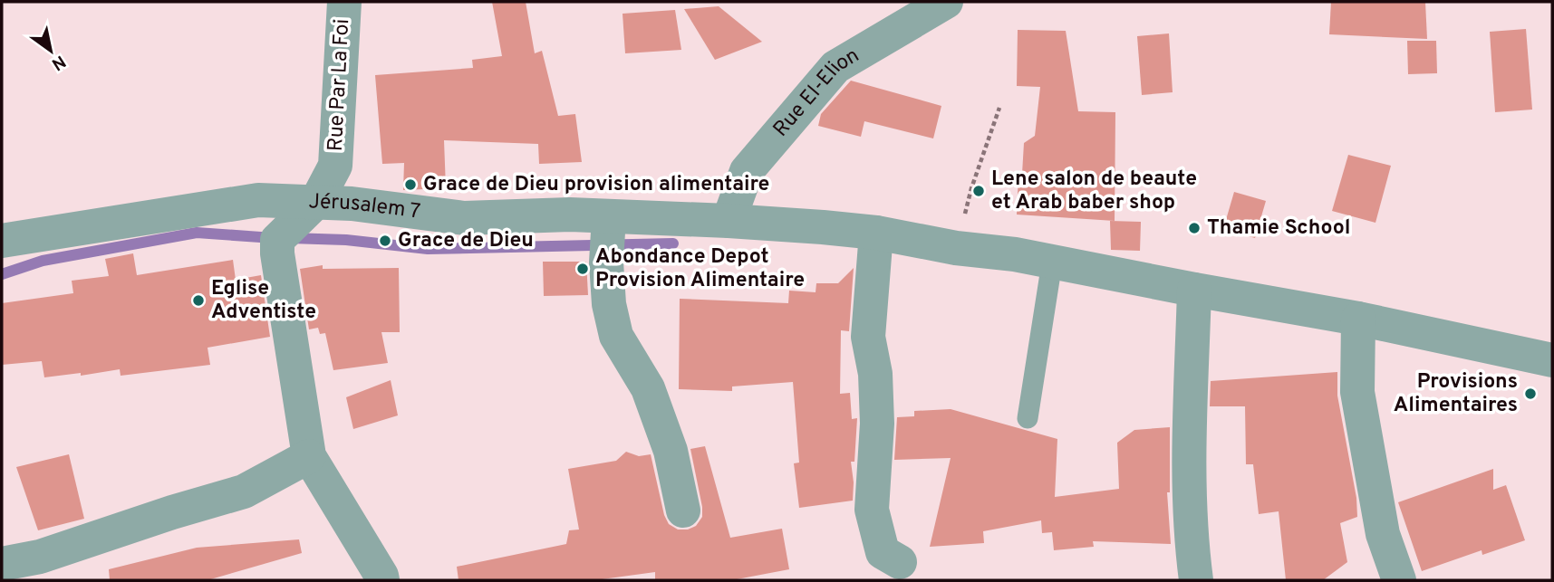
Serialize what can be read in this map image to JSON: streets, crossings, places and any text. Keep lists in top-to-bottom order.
{
  "streets": {
    "street": ["Rue Par La Foi", "Rue El-Elion", "Jérusalem 7"]
  },
  "crossings": [
    ["Rue Par La Foi", "Jérusalem 7"],
    ["Rue El-Elion", "Jérusalem 7"]
  ],
  "places": [
    "Grace de Dieu provision alimentaire",
    "Lene salon de beaute et Arab baber shop",
    "Thamie School",
    "Grace de Dieu",
    "Abondance Depot Provision Alimentaire",
    "Eglise Adventiste",
    "Provisions Alimentaires"
  ],
  "north": "bottom right"
}
